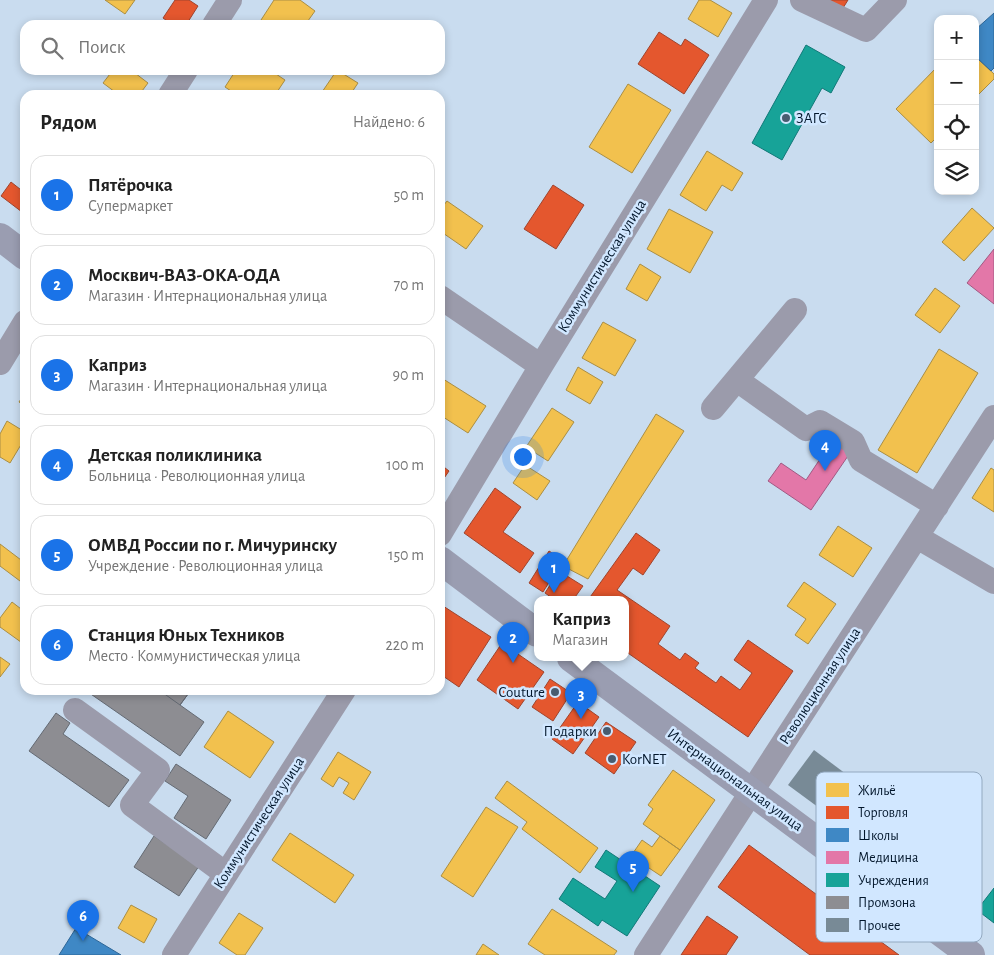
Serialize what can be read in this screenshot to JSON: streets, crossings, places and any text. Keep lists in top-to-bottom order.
{
  "streets": {
    "main road": ["Интернациональная улица"],
    "street": ["Коммунистическая улица", "Революционная улица"]
  },
  "crossings": [
    ["Революционная улица", "Интернациональная улица"]
  ],
  "places": [
    "ЗАГС",
    "Couture",
    "Подарки",
    "KorNET"
  ],
  "legend": [
    "Жильё",
    "Торговля",
    "Школы",
    "Медицина",
    "Учреждения",
    "Промзона",
    "Прочее"
  ],
  "page": {
    "map_buttons": ["+", "−"],
    "search": "Поиск",
    "heading": ["Рядом", "Найдено: 6"],
    "list": [
      {
        "mark": "1",
        "name": "Пятёрочка",
        "note": "Супермаркет",
        "value": "50 m"
      },
      {
        "mark": "2",
        "name": "Москвич-ВАЗ-ОКА-ОДА",
        "note": "Магазин · Интернациональная улица",
        "value": "70 m"
      },
      {
        "mark": "3",
        "name": "Каприз",
        "note": "Магазин · Интернациональная улица",
        "value": "90 m"
      },
      {
        "mark": "4",
        "name": "Детская поликлиника",
        "note": "Больница · Революционная улица",
        "value": "100 m"
      },
      {
        "mark": "5",
        "name": "ОМВД России по г. Мичуринску",
        "note": "Учреждение · Революционная улица",
        "value": "150 m"
      },
      {
        "mark": "6",
        "name": "Станция Юных Техников",
        "note": "Место · Коммунистическая улица",
        "value": "220 m"
      }
    ],
    "pins": [
      "4",
      "1",
      "2",
      "3",
      "5",
      "6"
    ],
    "popup": ["Каприз", "Магазин"]
  }
}
